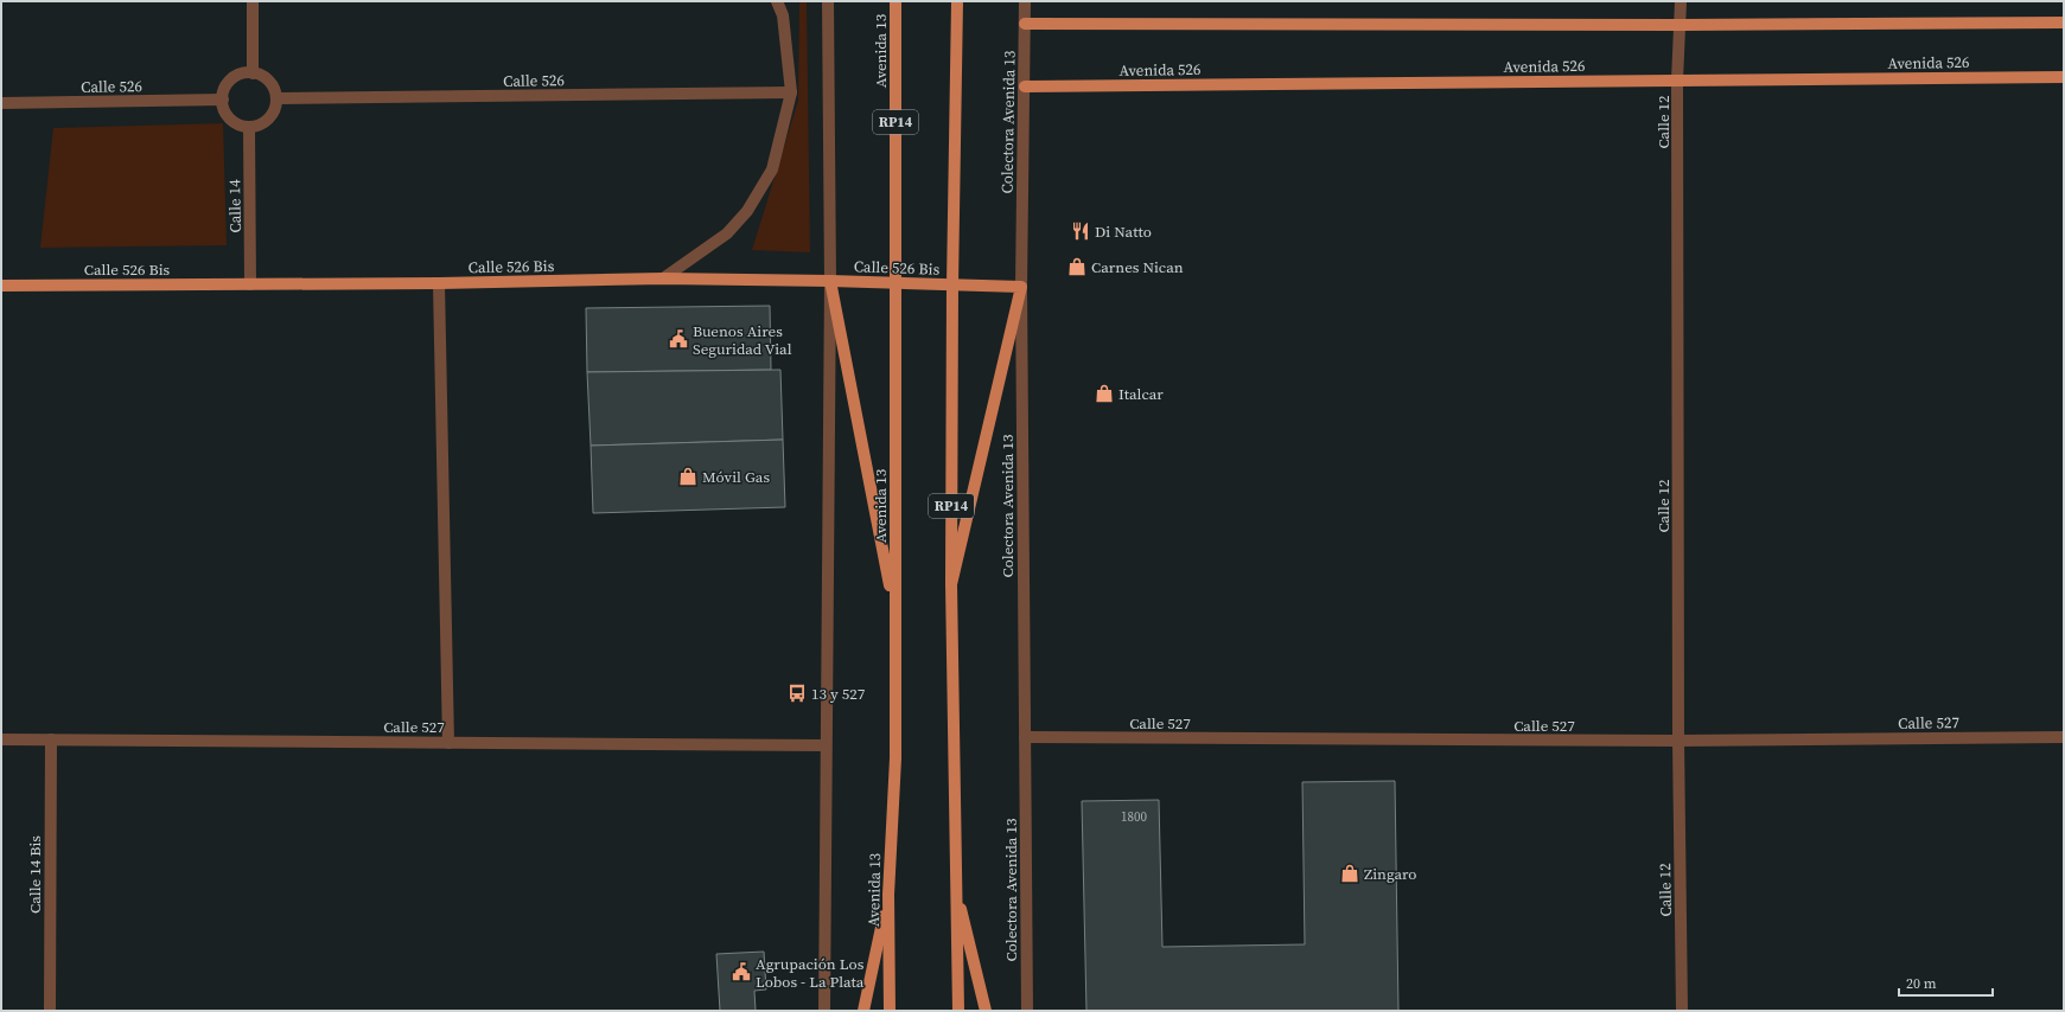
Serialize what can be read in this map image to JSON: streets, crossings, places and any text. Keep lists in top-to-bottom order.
{
  "streets": {
    "main road": [
      "Avenida 13",
      "Avenida 526",
      "RP14",
      "Calle 526 Bis"
    ],
    "street": [
      "Calle 526",
      "Colectora Avenida 13",
      "Calle 12",
      "Calle 14",
      "Calle 527",
      "Calle 14 Bis"
    ]
  },
  "crossings": [
    ["Avenida 13", "Calle 526 Bis"],
    ["Avenida 526", "Colectora Avenida 13"],
    ["Avenida 526", "Calle 12"],
    ["Calle 526", "Calle 14"],
    ["RP14", "Calle 526 Bis"],
    ["Colectora Avenida 13", "Calle 526 Bis"],
    ["Colectora Avenida 13", "Calle 527"],
    ["Calle 12", "Calle 527"],
    ["Calle 14", "Calle 526 Bis"],
    ["Calle 527", "Calle 14 Bis"]
  ],
  "places": {
    "restaurant": ["Di Natto"],
    "shop": [
      "Carnes Nican",
      "Italcar",
      "Móvil Gas",
      "Zingaro"
    ],
    "public building": ["Buenos Aires Seguridad Vial", "Agrupación Los Lobos - La Plata"],
    "bus stop": ["13 y 527"]
  },
  "house_numbers": ["1800"],
  "scale_bar": "20 m"
}
